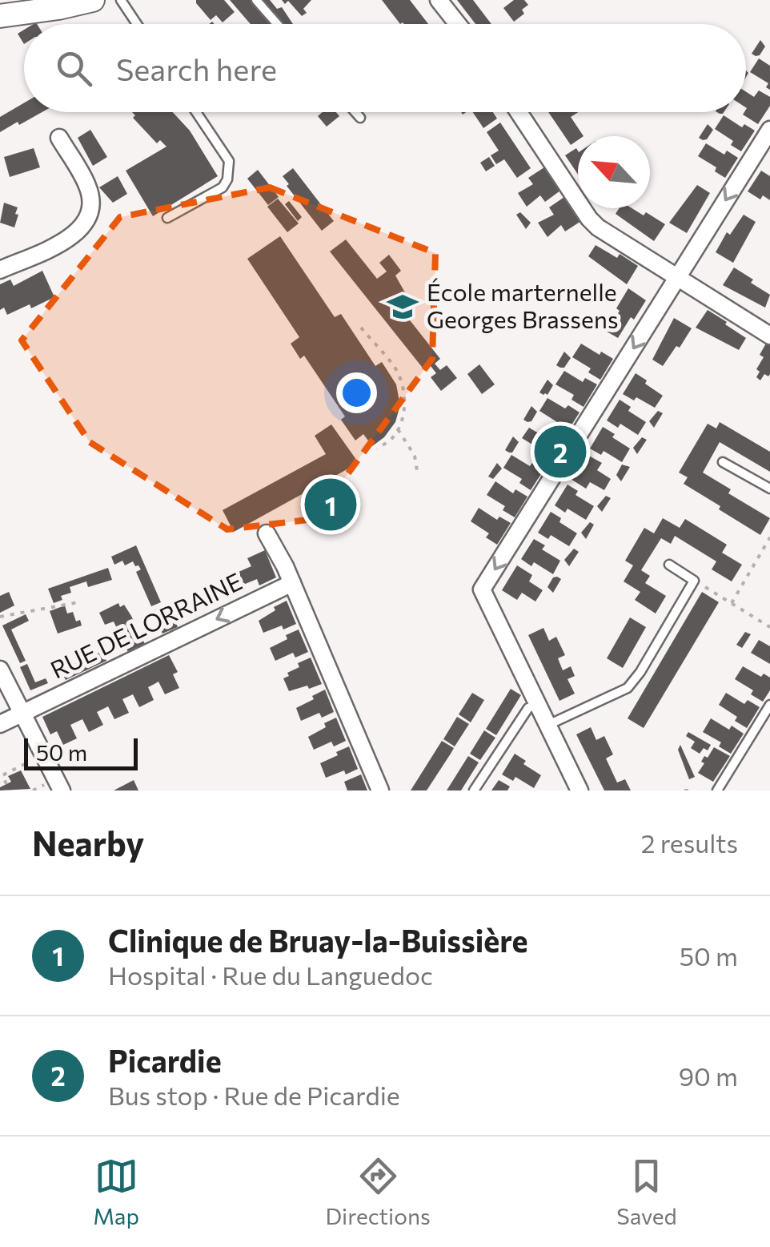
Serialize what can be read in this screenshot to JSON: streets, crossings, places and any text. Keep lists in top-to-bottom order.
{
  "streets": {
    "street": ["RUE DE LORRAINE"]
  },
  "one_way": ["RUE DE LORRAINE"],
  "places": {
    "school or university": ["École marternelle Georges Brassens"]
  },
  "scale_bar": "50 m",
  "north": "top left",
  "page": {
    "search": "Search here",
    "pins": ["2", "1"],
    "scale": "50 m",
    "heading": ["Nearby", "2 results"],
    "list": [
      {
        "mark": "1",
        "name": "Clinique de Bruay-la-Buissière",
        "note": "Hospital · Rue du Languedoc",
        "value": "50 m"
      },
      {
        "mark": "2",
        "name": "Picardie",
        "note": "Bus stop · Rue de Picardie",
        "value": "90 m"
      }
    ],
    "nav": ["Map", "Directions", "Saved"]
  }
}
